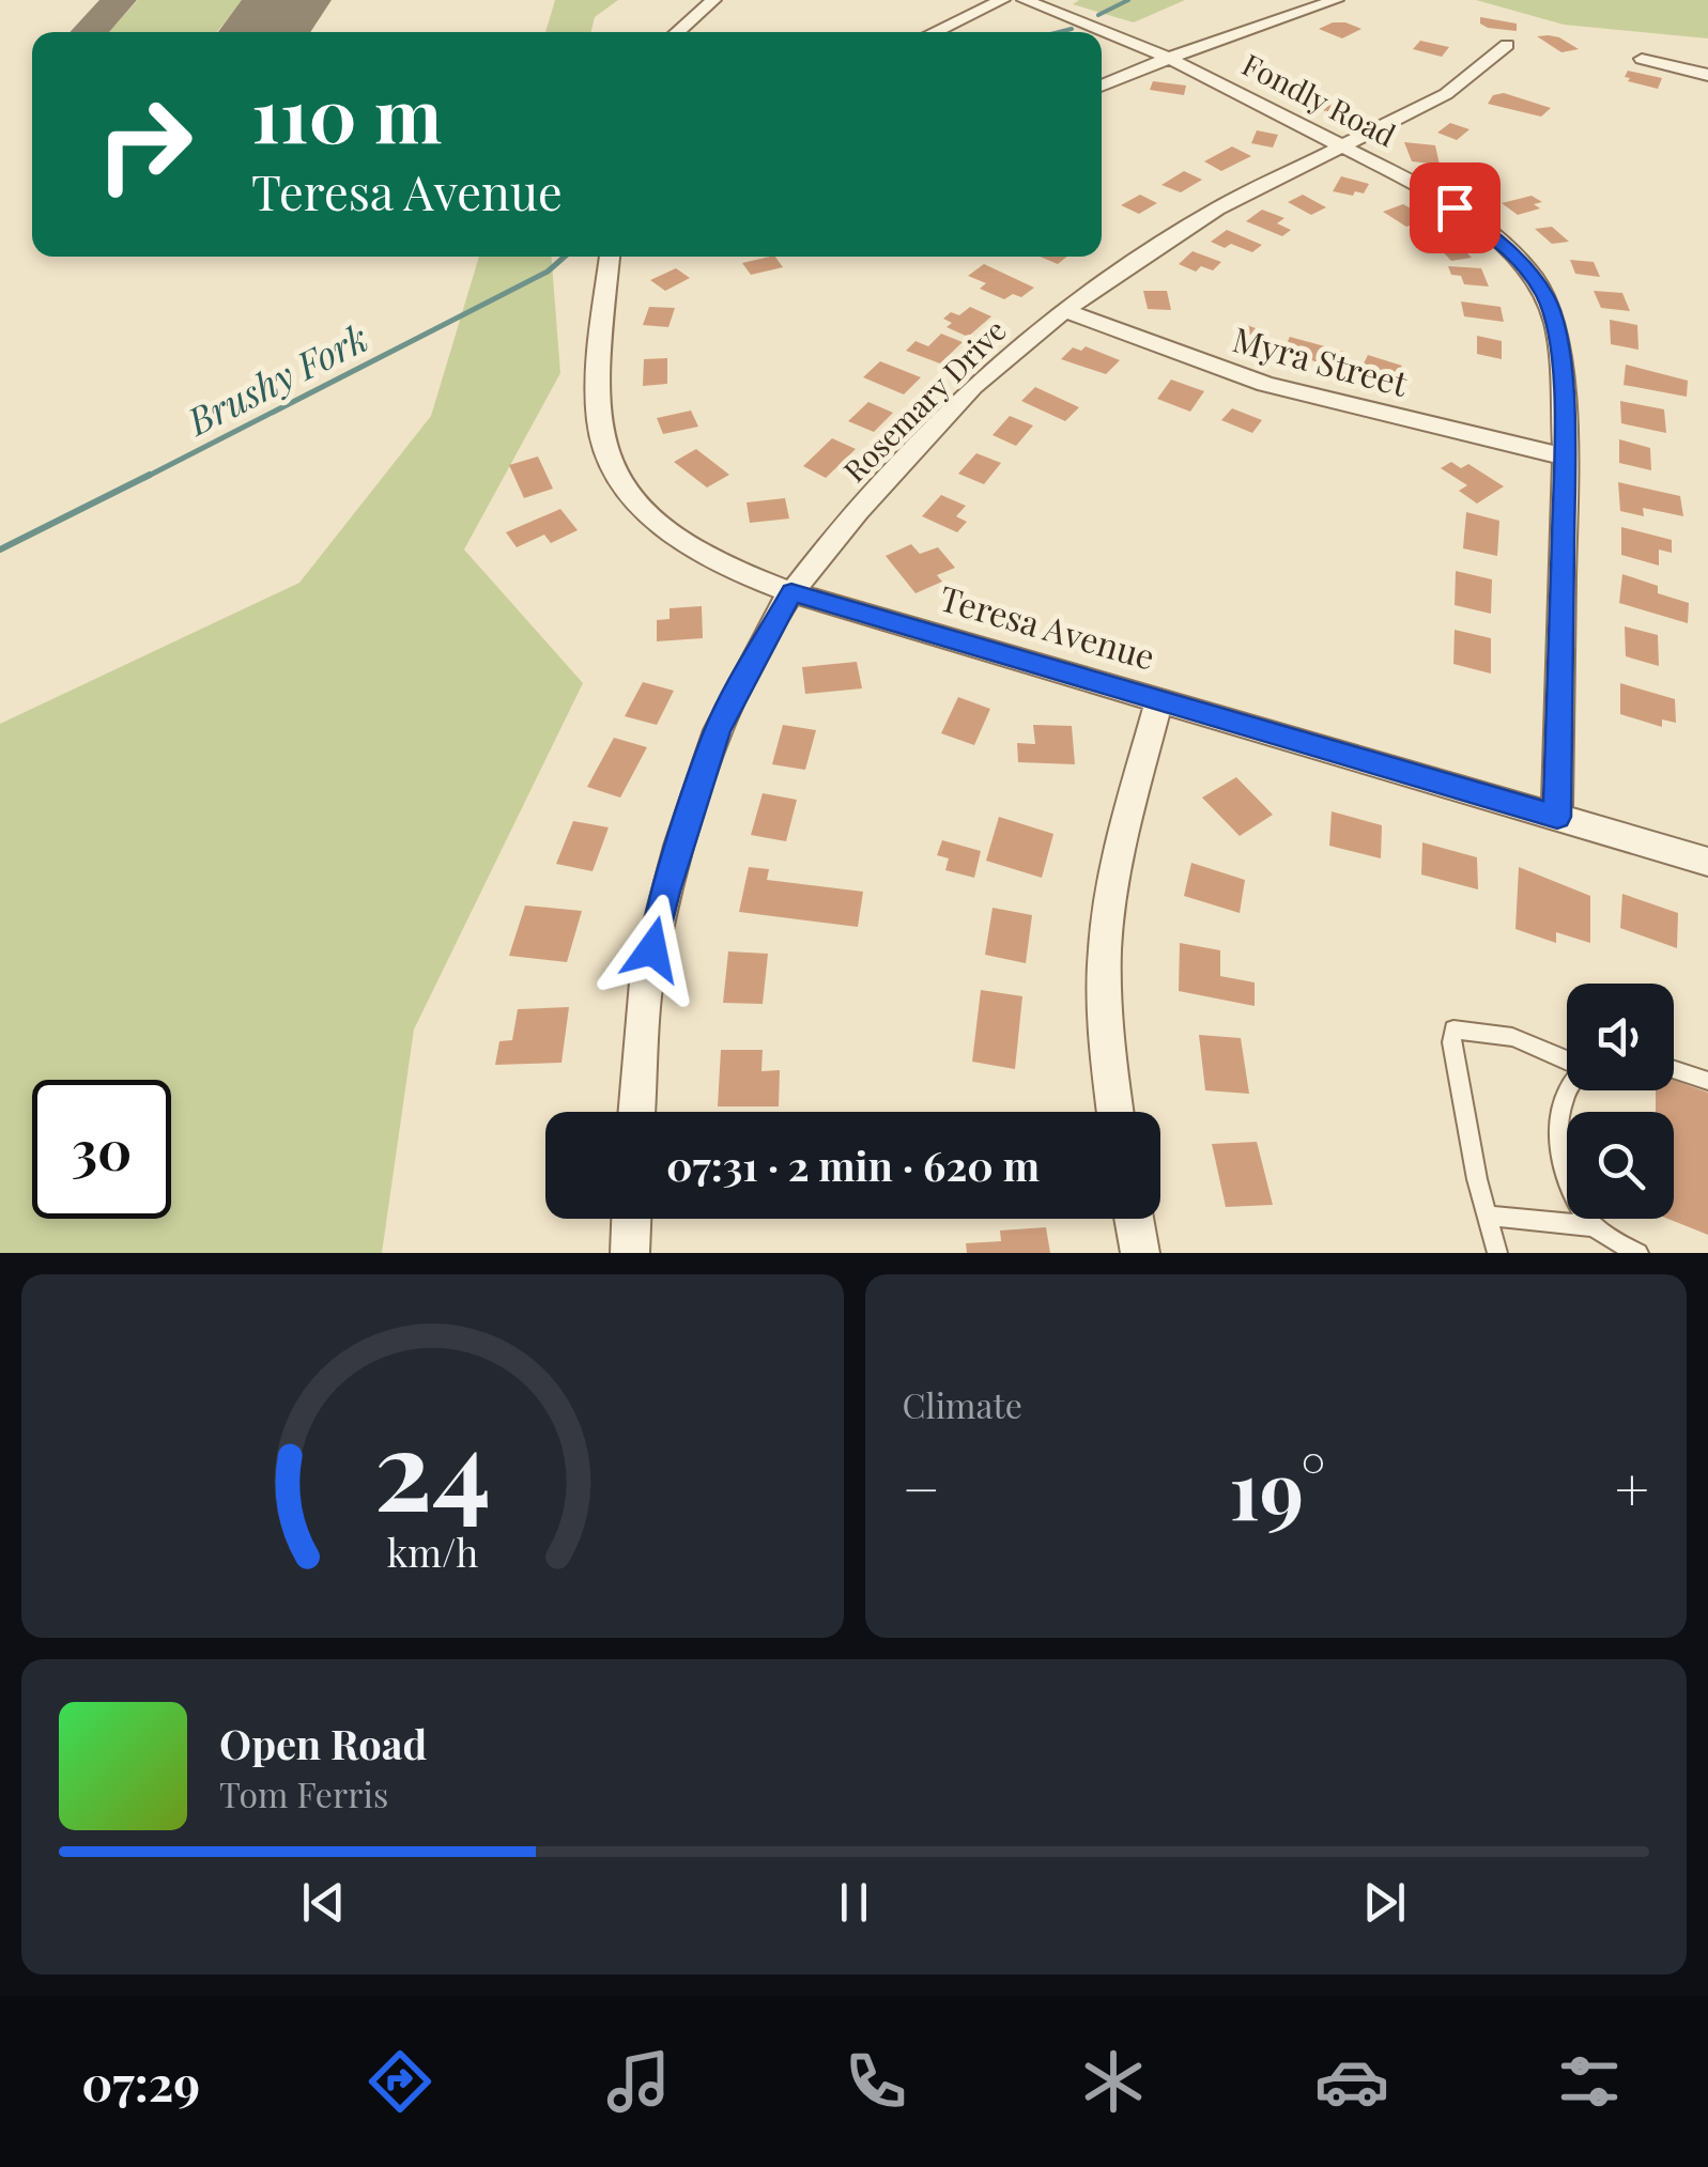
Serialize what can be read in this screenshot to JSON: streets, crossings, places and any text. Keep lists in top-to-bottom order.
{
  "streets": {
    "street": [
      "Fondly Road",
      "Myra Street",
      "Rosemary Drive",
      "Teresa Avenue"
    ]
  },
  "crossings": [
    ["Fondly Road", "Myra Street"],
    ["Fondly Road", "Rosemary Drive"],
    ["Fondly Road", "Teresa Avenue"],
    ["Myra Street", "Rosemary Drive"],
    ["Rosemary Drive", "Teresa Avenue"]
  ],
  "water": ["Brushy Fork"],
  "page": {
    "turn": ["110 m", "Teresa Avenue"],
    "limit": "30",
    "trip": "07:31 · 2 min · 620 m",
    "tile": "Climate",
    "heat": ["−", "19°", "+"],
    "song": ["Open Road", "Tom Ferris"],
    "tabs": "07:29",
    "gauge": ["24", "km/h"]
  }
}
